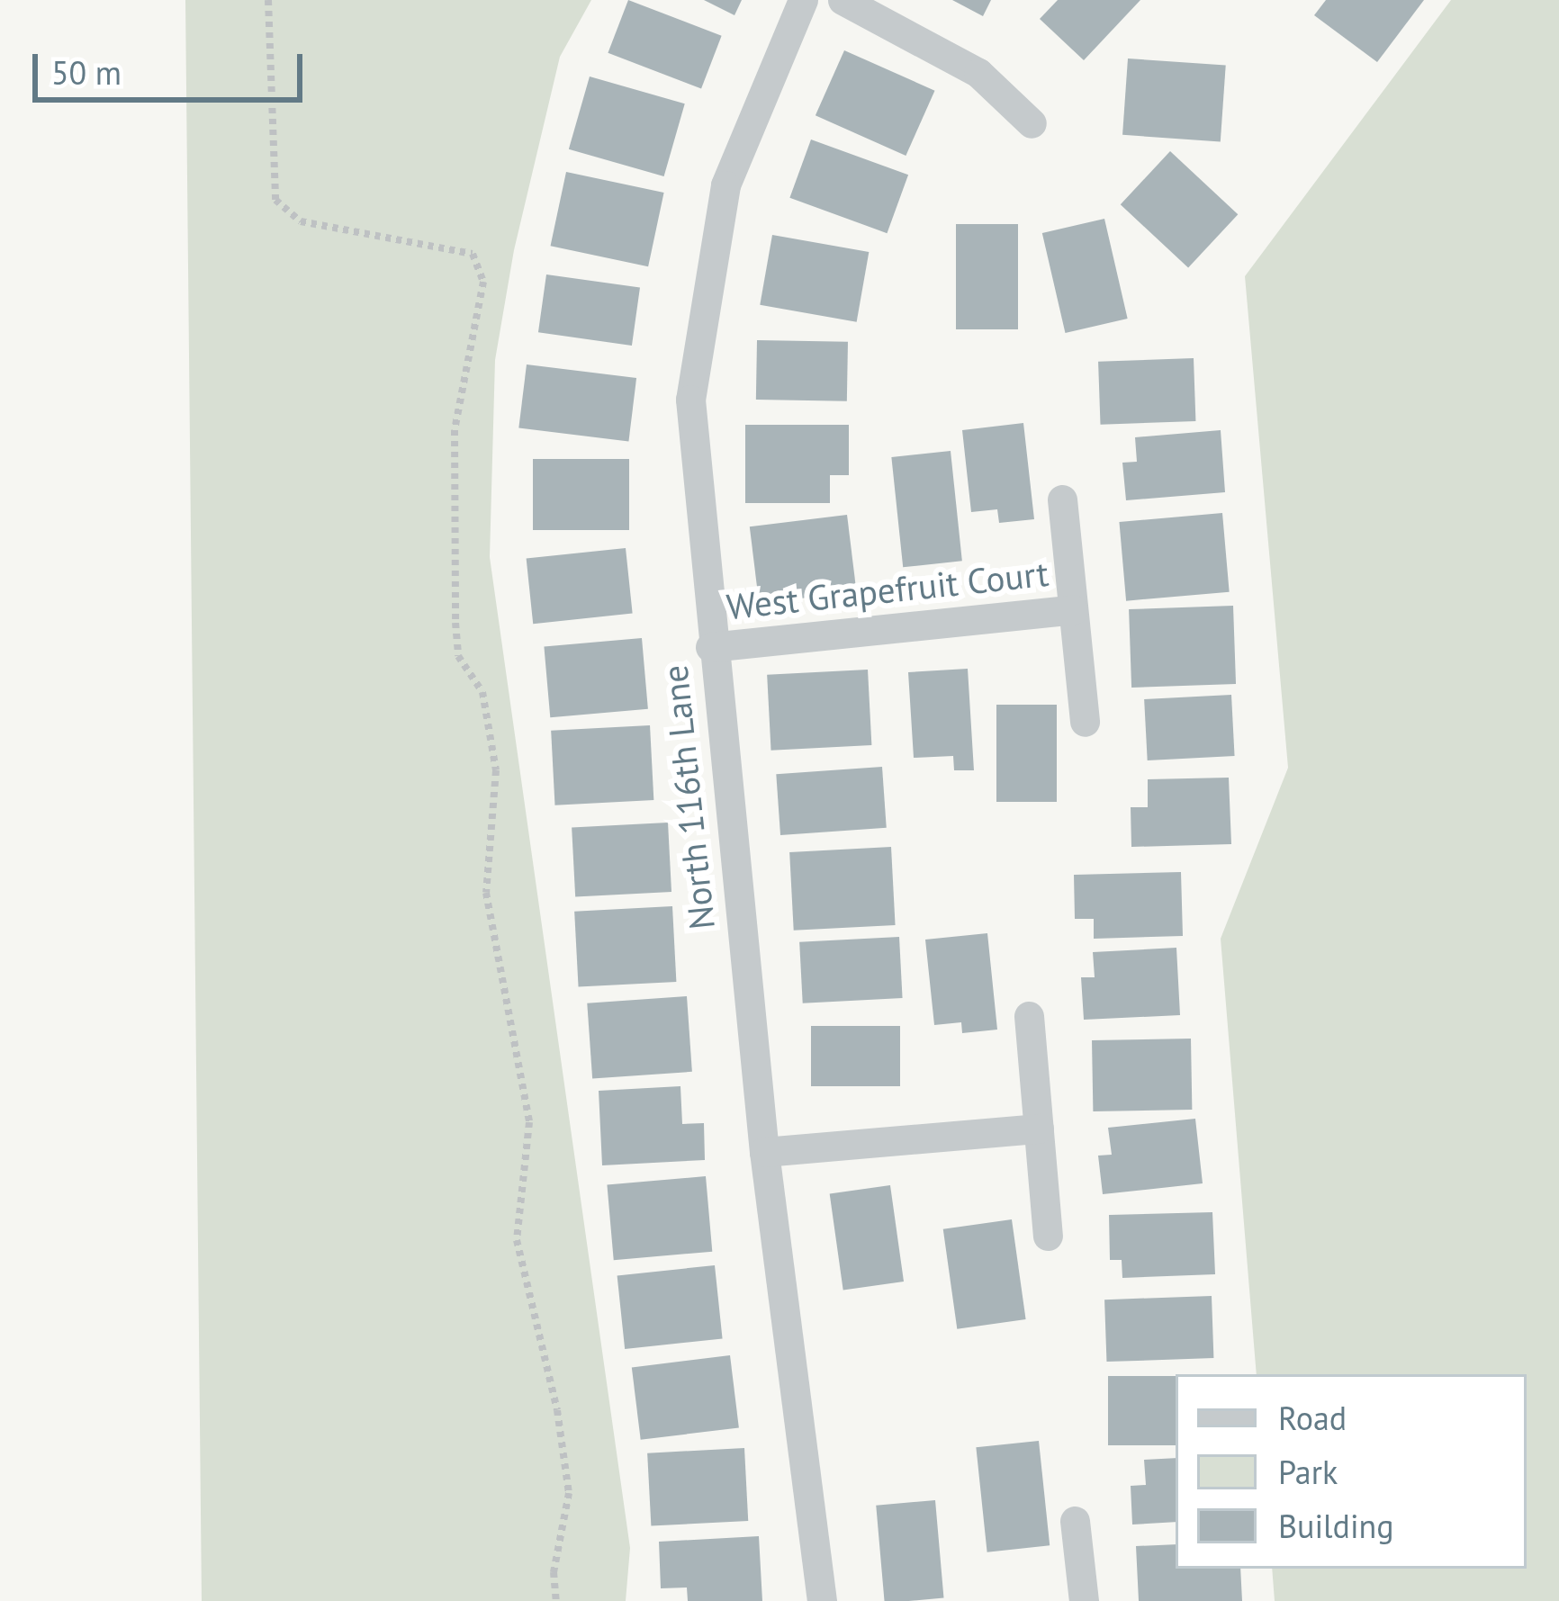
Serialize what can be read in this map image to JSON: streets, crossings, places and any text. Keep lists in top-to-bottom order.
{
  "streets": {
    "street": ["West Grapefruit Court", "North 116th Lane"]
  },
  "crossings": [
    ["West Grapefruit Court", "North 116th Lane"]
  ],
  "legend": ["Road", "Park", "Building"],
  "scale_bar": "50 m"
}
